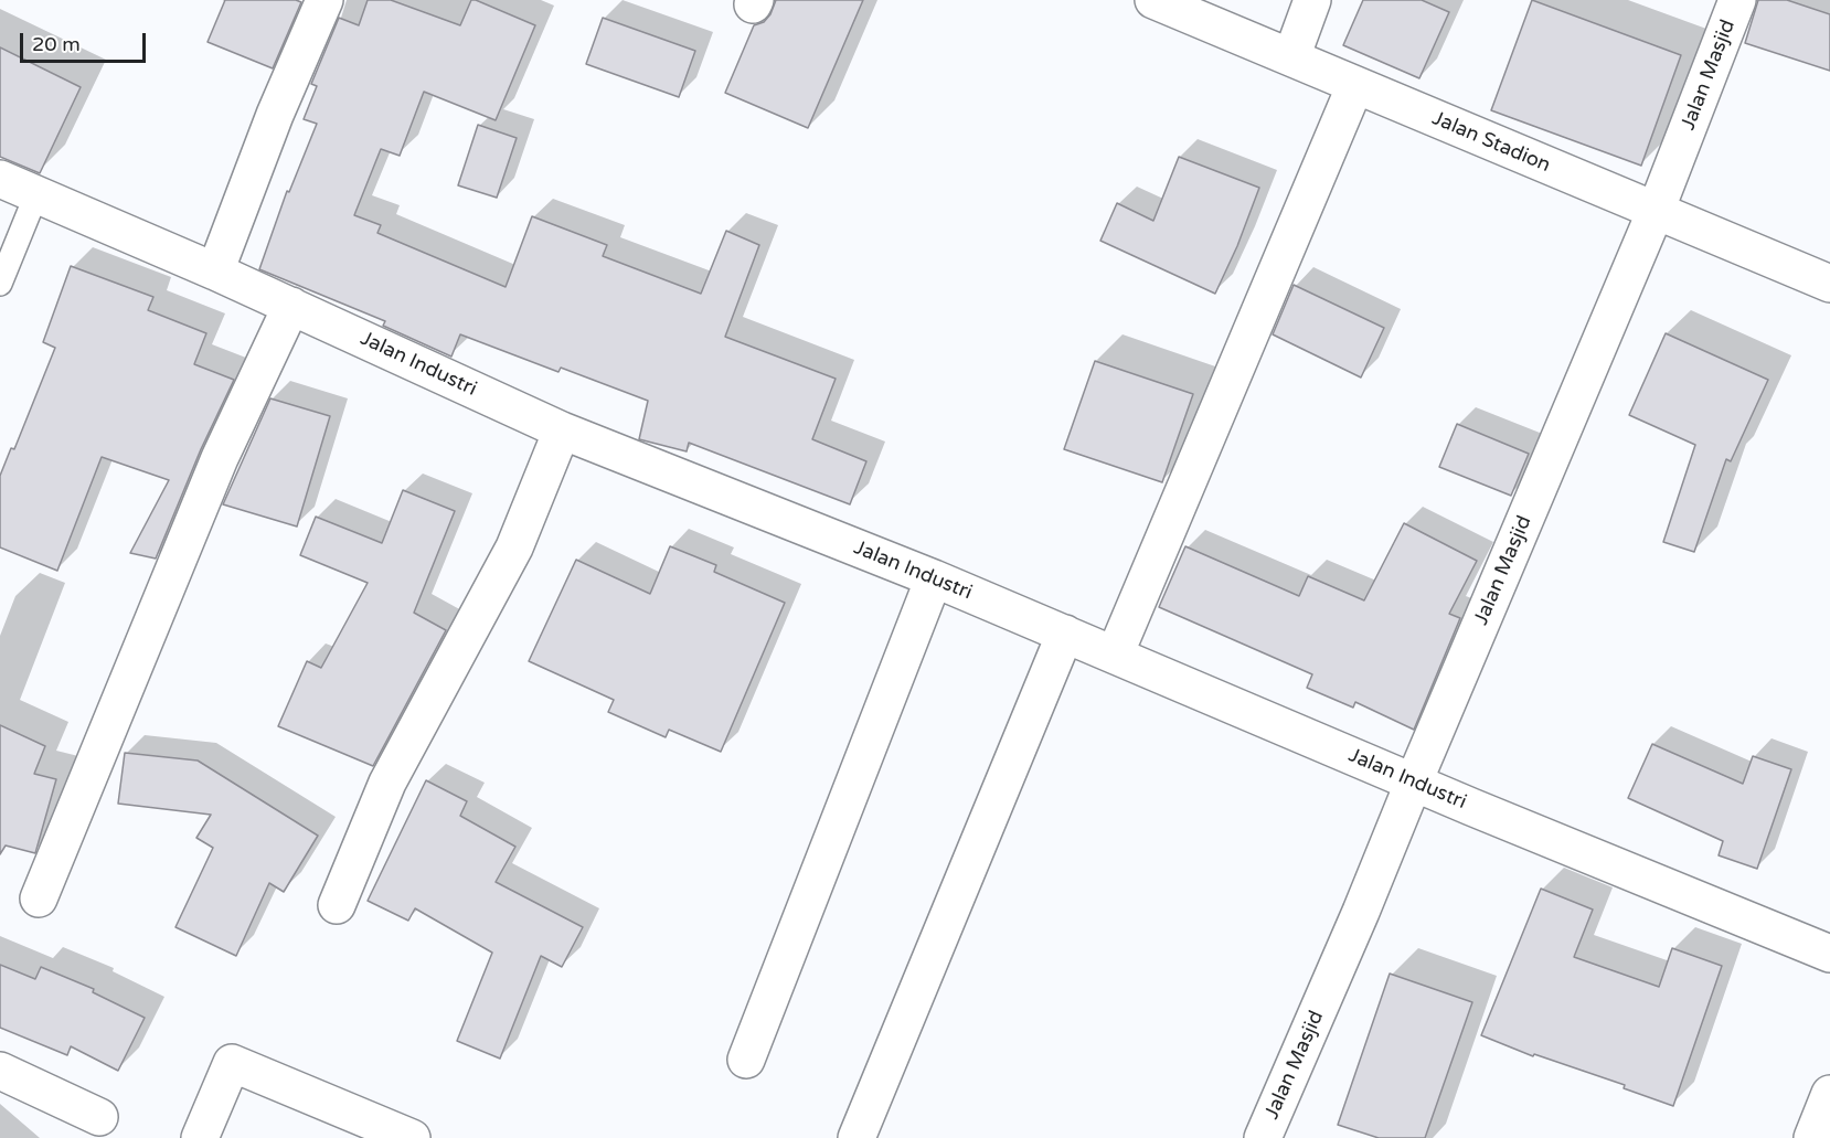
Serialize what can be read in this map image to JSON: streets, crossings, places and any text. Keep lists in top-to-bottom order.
{
  "streets": {
    "street": ["Jalan Masjid", "Jalan Stadion", "Jalan Industri"]
  },
  "crossings": [
    ["Jalan Masjid", "Jalan Stadion"],
    ["Jalan Masjid", "Jalan Industri"]
  ],
  "scale_bar": "20 m"
}
